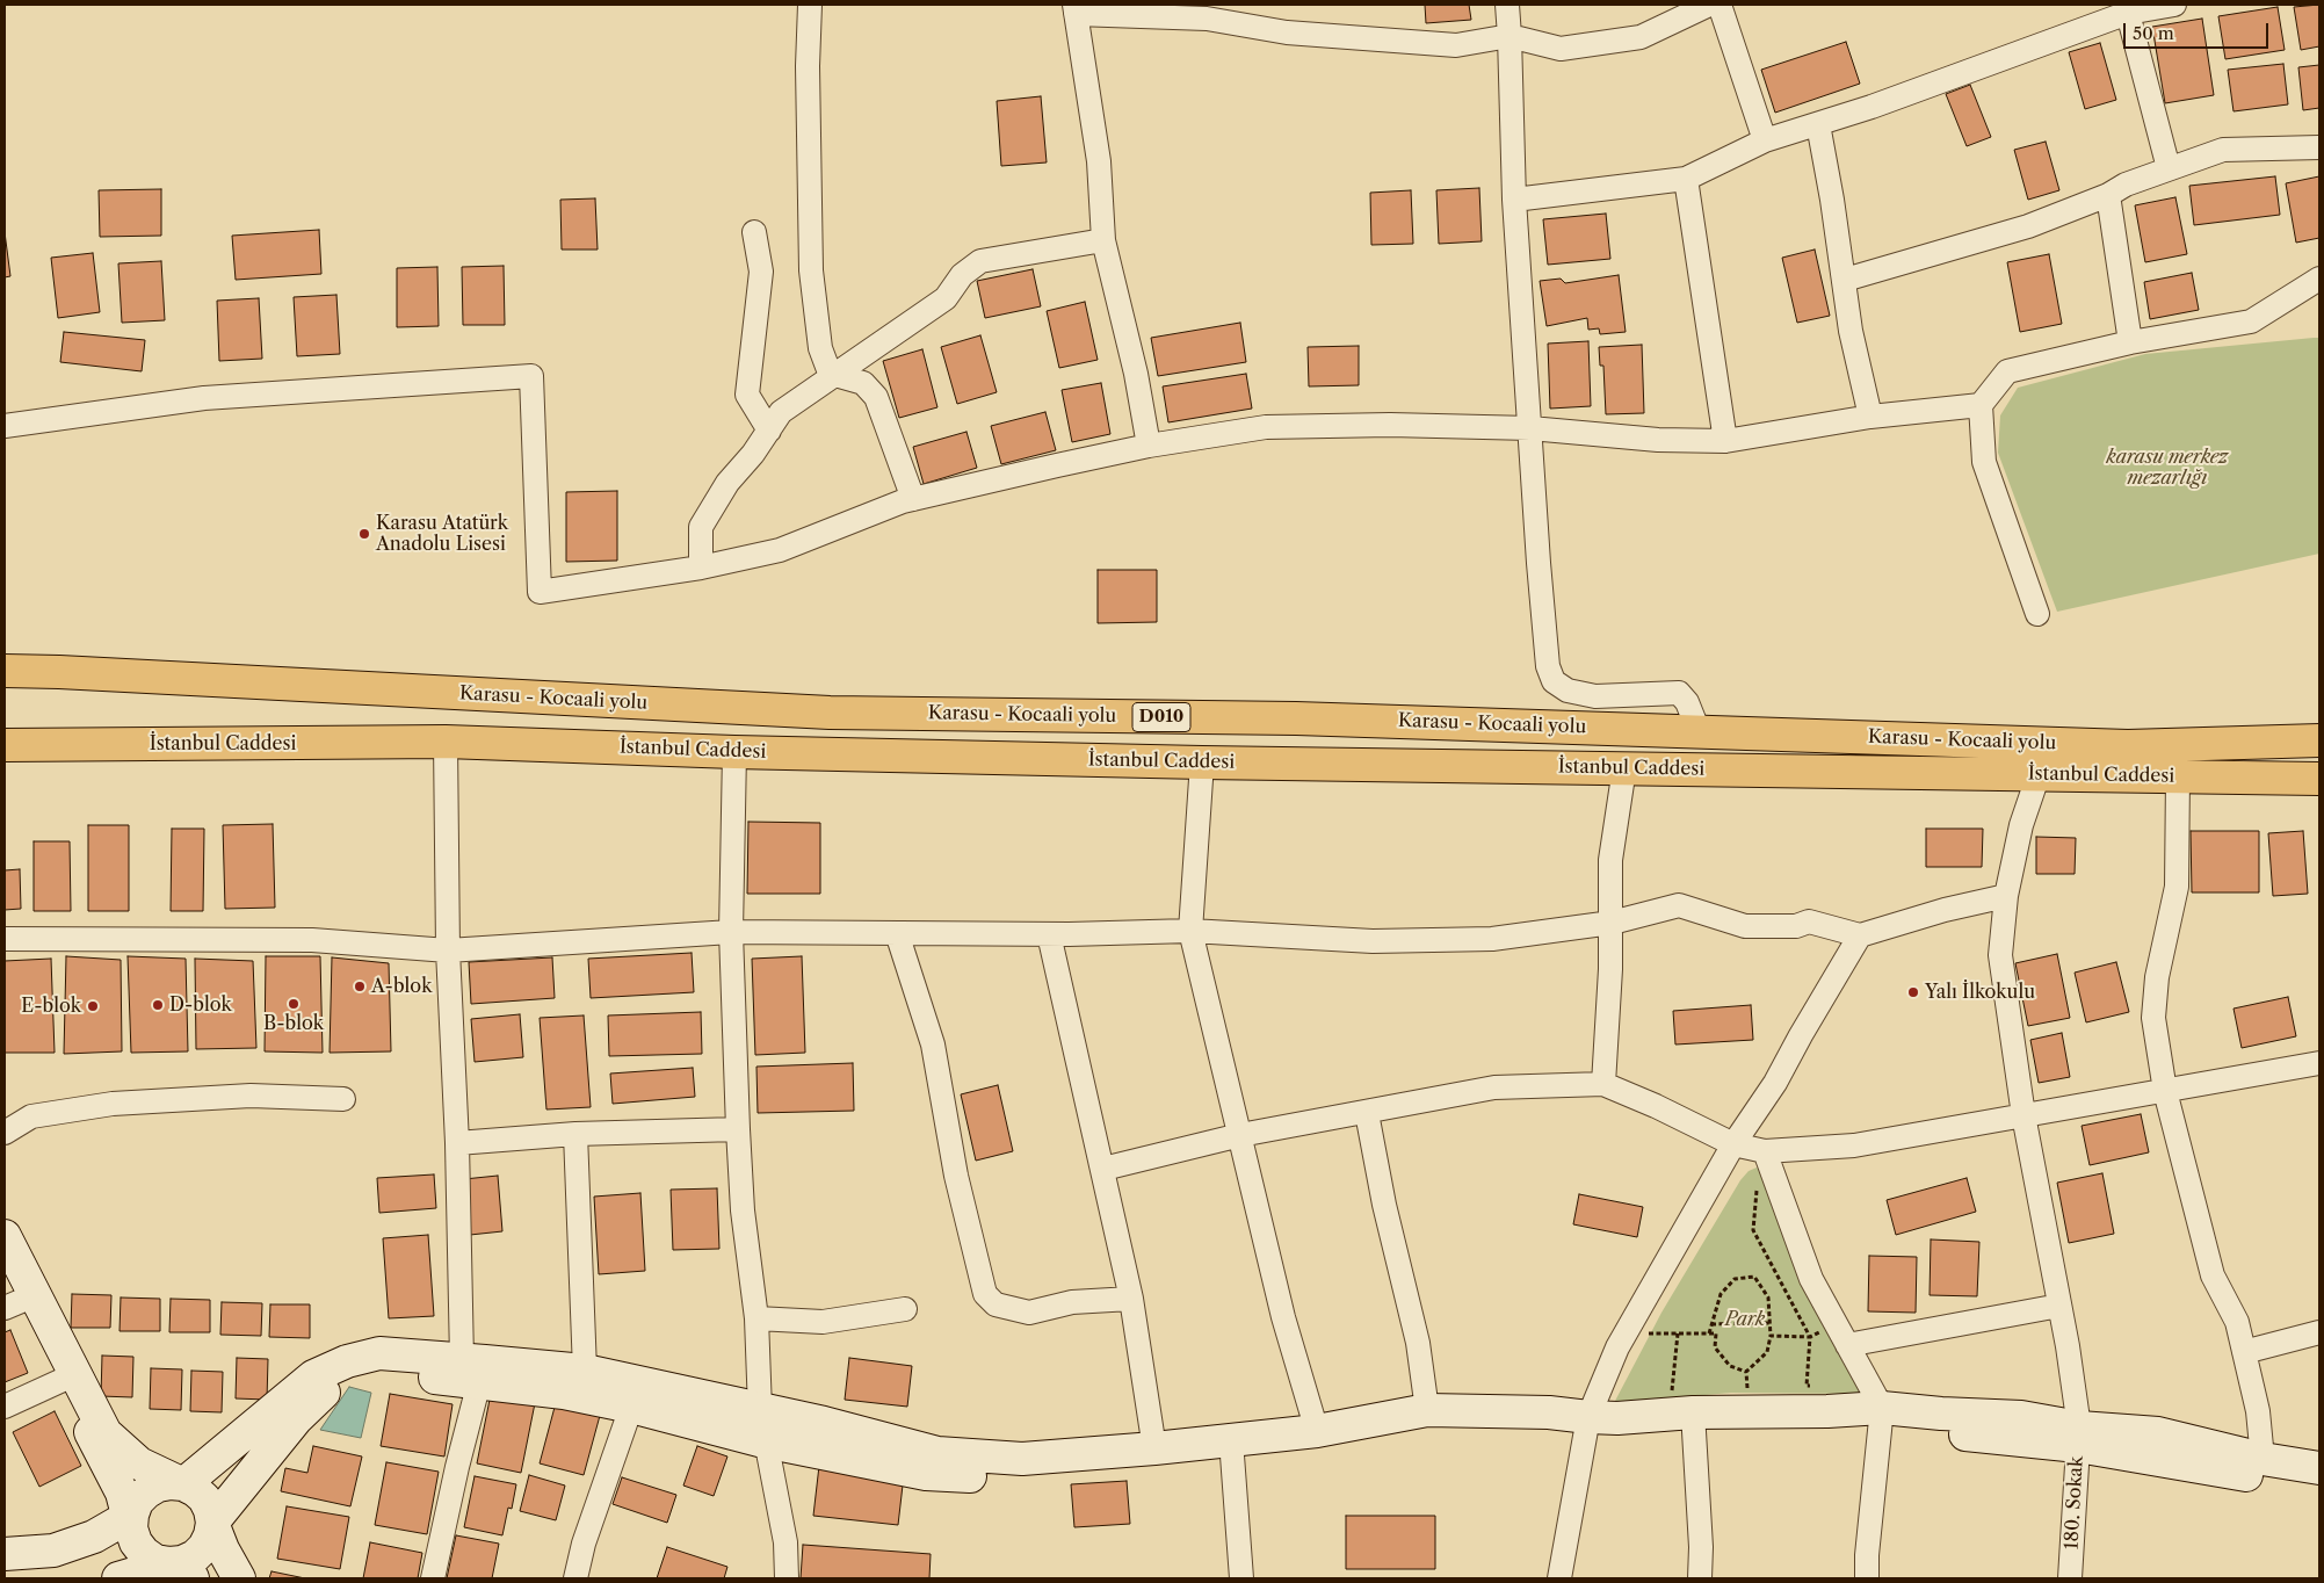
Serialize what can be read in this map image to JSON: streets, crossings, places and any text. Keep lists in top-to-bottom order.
{
  "streets": {
    "highway": ["Karasu - Kocaali yolu", "D010", "İstanbul Caddesi"],
    "street": ["180. Sokak"]
  },
  "crossings": [
    ["İstanbul Caddesi", "180. Sokak"]
  ],
  "parks": ["karasu merkez mezarlığı", "Park"],
  "places": [
    "Karasu Atatürk Anadolu Lisesi",
    "A-blok",
    "Yalı İlkokulu",
    "B-blok",
    "D-blok",
    "E-blok"
  ],
  "scale_bar": "50 m"
}
